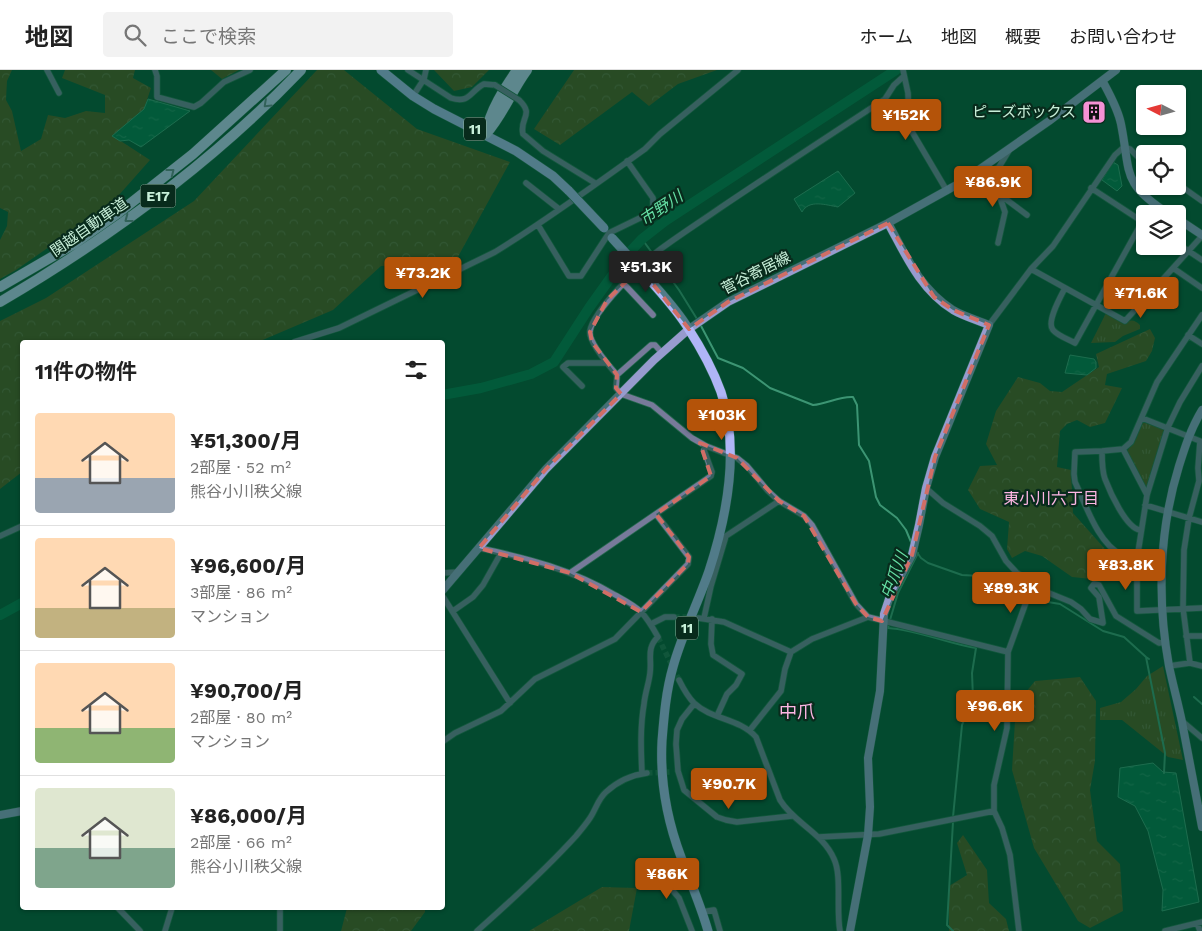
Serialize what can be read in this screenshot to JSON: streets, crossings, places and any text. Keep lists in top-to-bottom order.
{
  "streets": {
    "highway": ["E17", "関越自動車道"],
    "main road": ["11"],
    "street": ["菅谷寄居線"]
  },
  "crossings": [
    ["11", "菅谷寄居線"]
  ],
  "districts": ["東小川六丁目", "中爪"],
  "water": ["市野川", "中爪川"],
  "places": {
    "building": ["ピーズボックス"]
  },
  "north": "left",
  "page": {
    "header": "地図",
    "search": "ここで検索",
    "nav": [
      "ホーム",
      "地図",
      "概要",
      "お問い合わせ"
    ],
    "price": [
      "¥152K",
      "¥86.9K",
      "¥51.3K",
      "¥73.2K",
      "¥71.6K",
      "¥103K",
      "¥83.8K",
      "¥89.3K",
      "¥96.6K",
      "¥90.7K",
      "¥86K"
    ],
    "heading": "11件の物件",
    "list": [
      {
        "name": "¥51,300/月",
        "note": "2部屋 · 52 m² · 熊谷小川秩父線"
      },
      {
        "name": "¥96,600/月",
        "note": "3部屋 · 86 m² · マンション"
      },
      {
        "name": "¥90,700/月",
        "note": "2部屋 · 80 m² · マンション"
      },
      {
        "name": "¥86,000/月",
        "note": "2部屋 · 66 m² · 熊谷小川秩父線"
      }
    ]
  }
}
